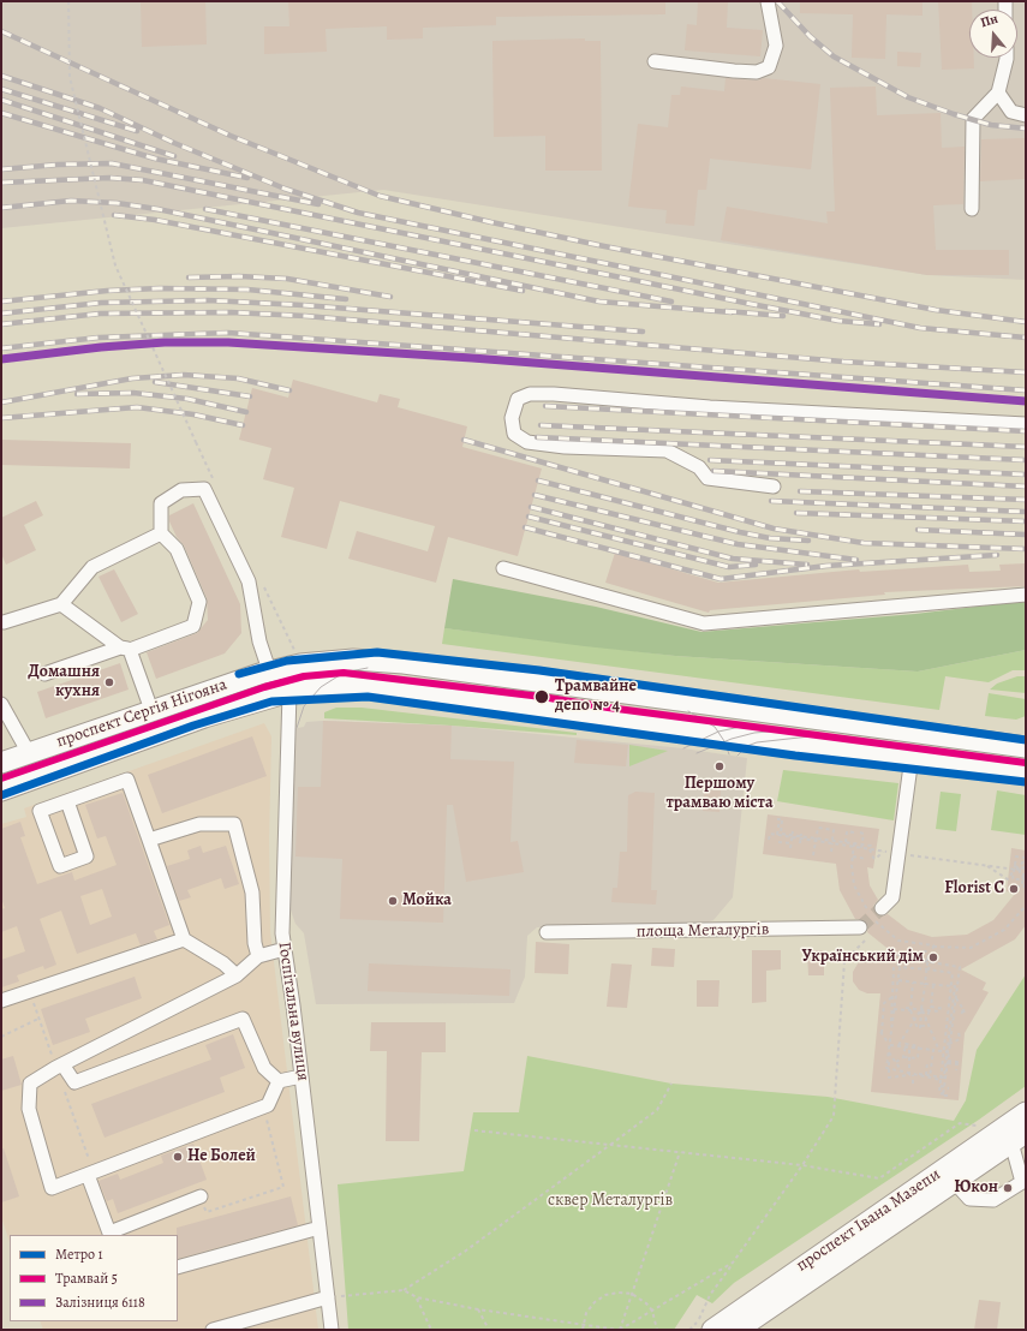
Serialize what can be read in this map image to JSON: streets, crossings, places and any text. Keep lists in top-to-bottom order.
{
  "streets": {
    "highway": ["проспект Сергія Нігояна", "проспект Івана Мазепи"],
    "street": ["площа Металургів", "Госпітальна вулиця"]
  },
  "crossings": [
    ["проспект Сергія Нігояна", "Госпітальна вулиця"]
  ],
  "parks": ["сквер Металургів"],
  "places": [
    "Домашня кухня",
    "Трамвайне депо № 4",
    "Першому трамваю міста",
    "Florist C",
    "Мойка",
    "Український дім",
    "Не Болей",
    "Юкон"
  ],
  "lines": ["rail line 6118", "metro line 1", "tram line 5"],
  "legend": ["Метро 1", "Трамвай 5", "Залізниця 6118"],
  "north": "top"
}
